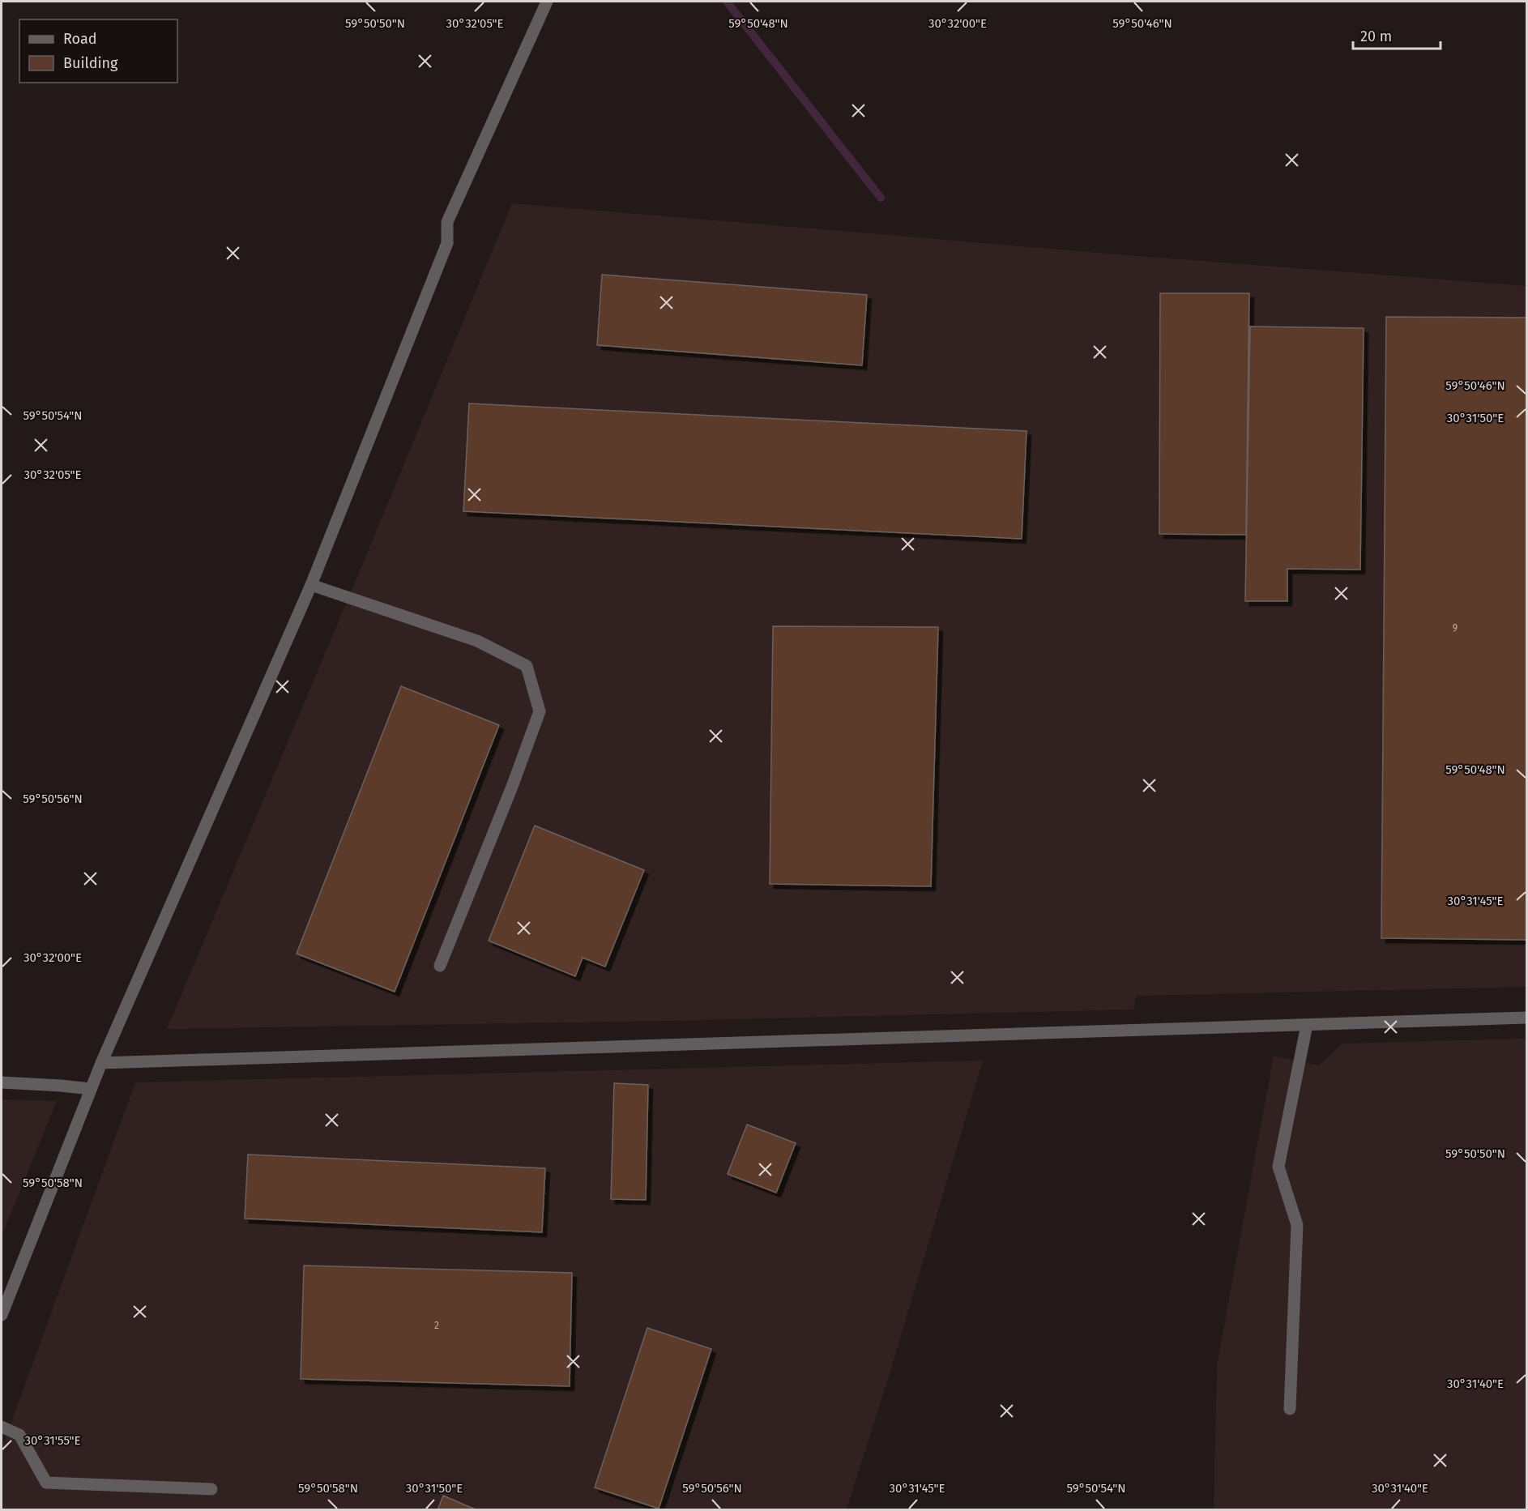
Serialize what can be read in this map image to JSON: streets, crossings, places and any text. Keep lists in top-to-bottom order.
{
  "house_numbers": ["9", "2"],
  "legend": ["Road", "Building"],
  "scale_bar": "20 m",
  "coordinates": [
    "59°50'50\"N",
    "30°32'05\"E",
    "59°50'48\"N",
    "30°32'00\"E",
    "59°50'46\"N",
    "59°50'54\"N",
    "30°31'50\"E",
    "59°50'56\"N",
    "30°31'45\"E",
    "59°50'58\"N",
    "30°31'40\"E",
    "30°31'55\"E"
  ]
}
